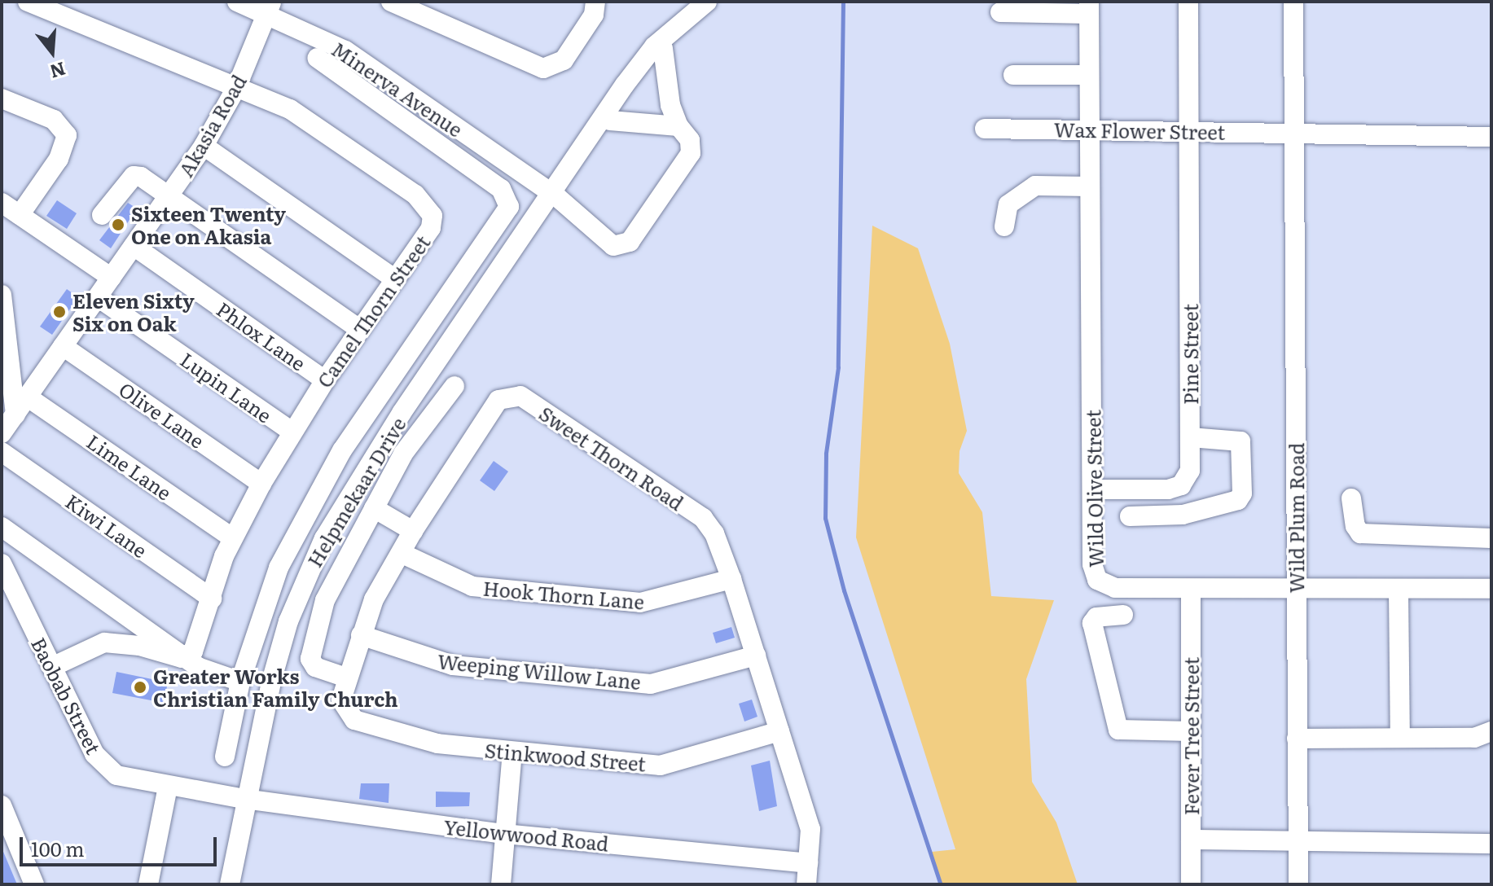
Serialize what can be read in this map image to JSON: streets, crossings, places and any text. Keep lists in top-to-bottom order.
{
  "streets": {
    "street": [
      "Minerva Avenue",
      "Akasia Road",
      "Wax Flower Street",
      "Camel Thorn Street",
      "Phlox Lane",
      "Pine Street",
      "Lupin Lane",
      "Olive Lane",
      "Sweet Thorn Road",
      "Lime Lane",
      "Wild Olive Street",
      "Helpmekaar Drive",
      "Wild Plum Road",
      "Kiwi Lane",
      "Hook Thorn Lane",
      "Weeping Willow Lane",
      "Baobab Street",
      "Fever Tree Street",
      "Stinkwood Street",
      "Yellowwood Road"
    ]
  },
  "crossings": [
    ["Minerva Avenue", "Akasia Road"],
    ["Minerva Avenue", "Helpmekaar Drive"],
    ["Akasia Road", "Camel Thorn Street"],
    ["Akasia Road", "Phlox Lane"],
    ["Akasia Road", "Lupin Lane"],
    ["Akasia Road", "Olive Lane"],
    ["Akasia Road", "Lime Lane"],
    ["Wax Flower Street", "Pine Street"],
    ["Wax Flower Street", "Wild Olive Street"],
    ["Wax Flower Street", "Wild Plum Road"],
    ["Camel Thorn Street", "Phlox Lane"],
    ["Camel Thorn Street", "Lupin Lane"],
    ["Camel Thorn Street", "Olive Lane"],
    ["Camel Thorn Street", "Lime Lane"],
    ["Camel Thorn Street", "Kiwi Lane"],
    ["Pine Street", "Wild Olive Street"],
    ["Sweet Thorn Road", "Hook Thorn Lane"],
    ["Sweet Thorn Road", "Weeping Willow Lane"],
    ["Sweet Thorn Road", "Stinkwood Street"],
    ["Sweet Thorn Road", "Yellowwood Road"],
    ["Wild Olive Street", "Wild Plum Road"],
    ["Wild Olive Street", "Fever Tree Street"],
    ["Helpmekaar Drive", "Baobab Street"],
    ["Helpmekaar Drive", "Yellowwood Road"],
    ["Baobab Street", "Yellowwood Road"]
  ],
  "places": ["Sixteen Twenty One on Akasia", "Eleven Sixty Six on Oak", "Greater Works Christian Family Church"],
  "scale_bar": "100 m",
  "north": "bottom"
}
